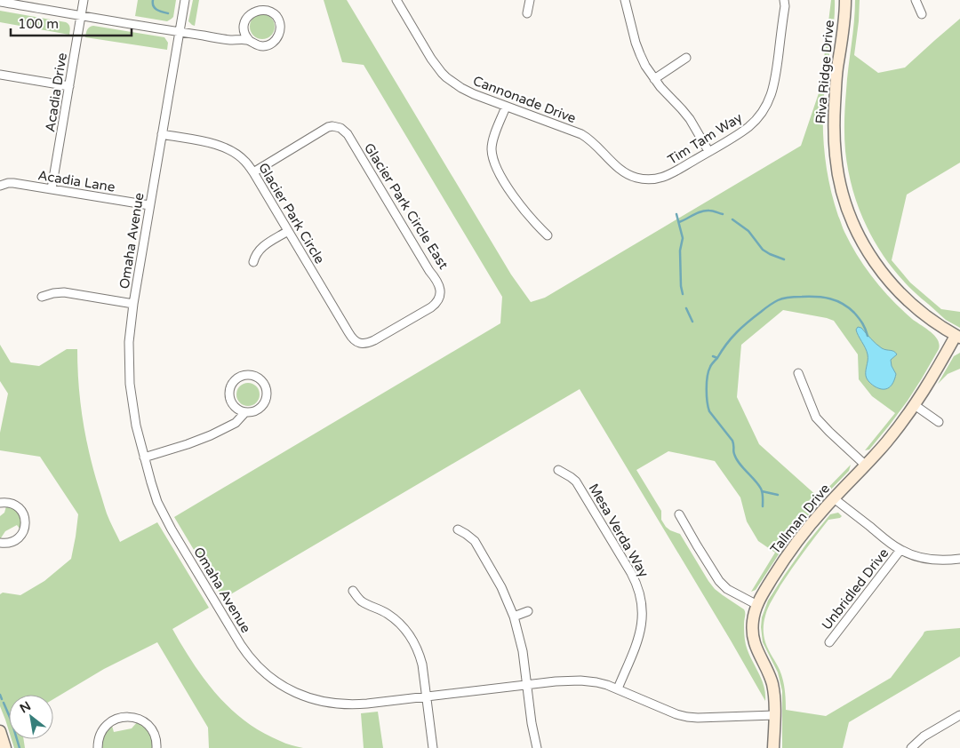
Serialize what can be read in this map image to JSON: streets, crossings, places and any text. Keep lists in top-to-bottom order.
{
  "streets": {
    "street": [
      "Riva Ridge Drive",
      "Acadia Drive",
      "Cannonade Drive",
      "Tim Tam Way",
      "Acadia Lane",
      "Glacier Park Circle East",
      "Glacier Park Circle",
      "Omaha Avenue",
      "Tallman Drive",
      "Mesa Verda Way",
      "Unbridled Drive"
    ]
  },
  "crossings": [
    ["Riva Ridge Drive", "Tallman Drive"],
    ["Acadia Drive", "Acadia Lane"],
    ["Cannonade Drive", "Tim Tam Way"],
    ["Acadia Lane", "Omaha Avenue"],
    ["Glacier Park Circle East", "Glacier Park Circle"],
    ["Glacier Park Circle", "Omaha Avenue"],
    ["Omaha Avenue", "Tallman Drive"],
    ["Omaha Avenue", "Mesa Verda Way"]
  ],
  "scale_bar": "100 m",
  "north": "top left"
}
